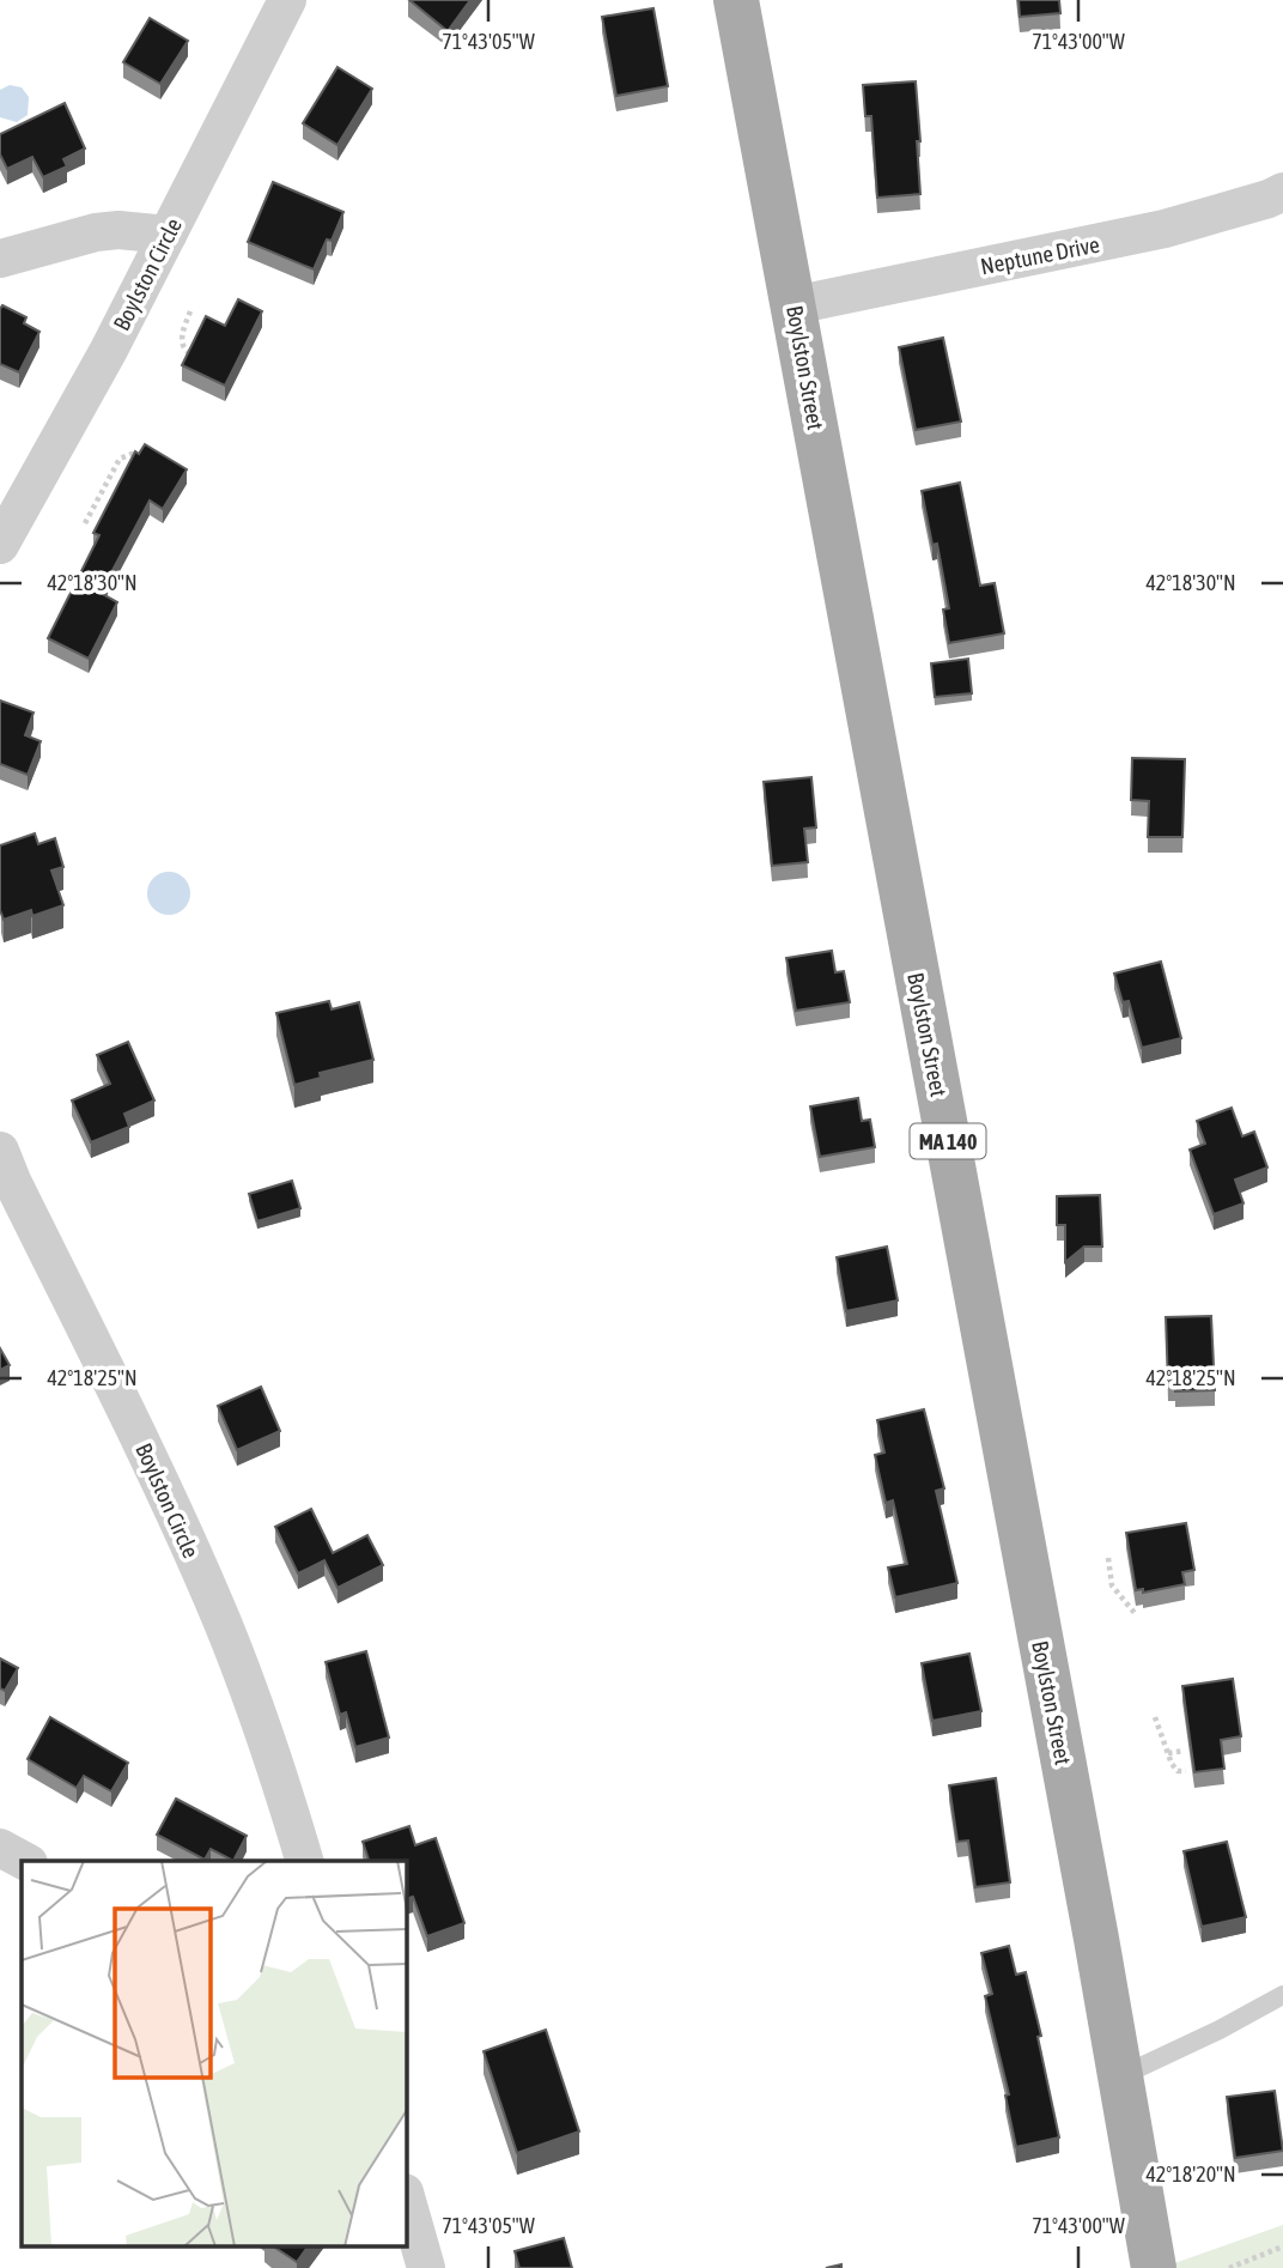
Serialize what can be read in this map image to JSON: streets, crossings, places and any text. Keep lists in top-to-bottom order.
{
  "streets": {
    "main road": ["Boylston Street", "MA 140"],
    "street": ["Neptune Drive", "Boylston Circle"]
  },
  "crossings": [
    ["Neptune Drive", "Boylston Street"]
  ],
  "coordinates": [
    "71°43'05\"W",
    "71°43'00\"W",
    "42°18'30\"N",
    "42°18'25\"N",
    "42°18'20\"N"
  ]
}
